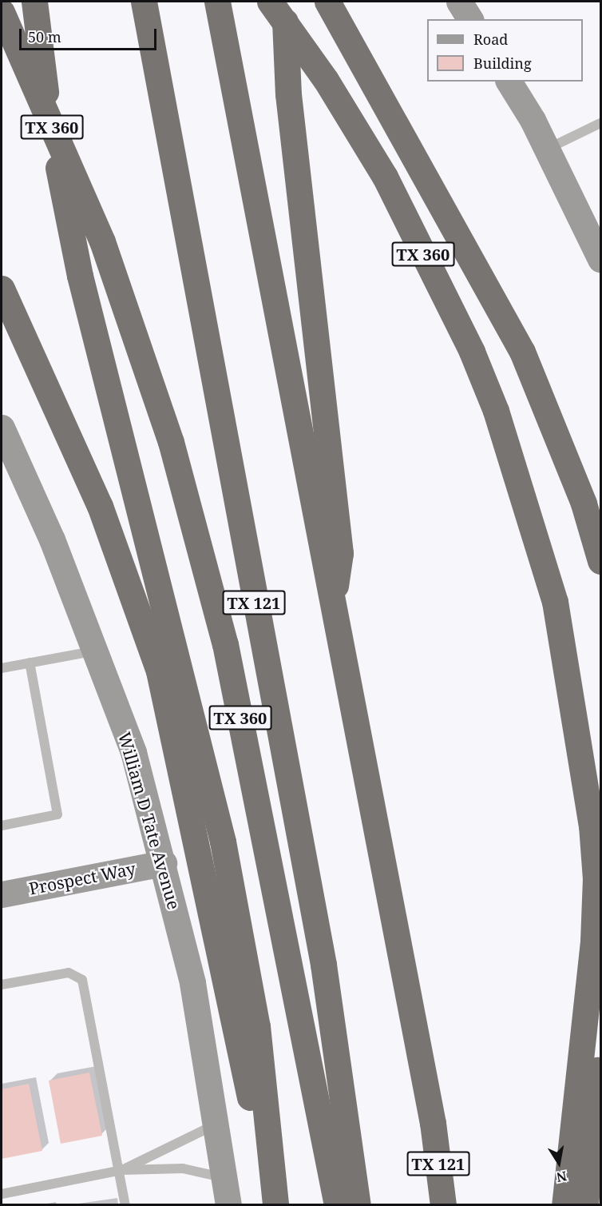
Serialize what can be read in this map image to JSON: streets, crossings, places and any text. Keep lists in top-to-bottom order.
{
  "streets": {
    "highway": ["TX 360", "TX 121"],
    "main road": ["William D Tate Avenue", "Prospect Way"]
  },
  "crossings": [
    ["William D Tate Avenue", "Prospect Way"]
  ],
  "legend": ["Road", "Building"],
  "scale_bar": "50 m",
  "north": "bottom"
}
